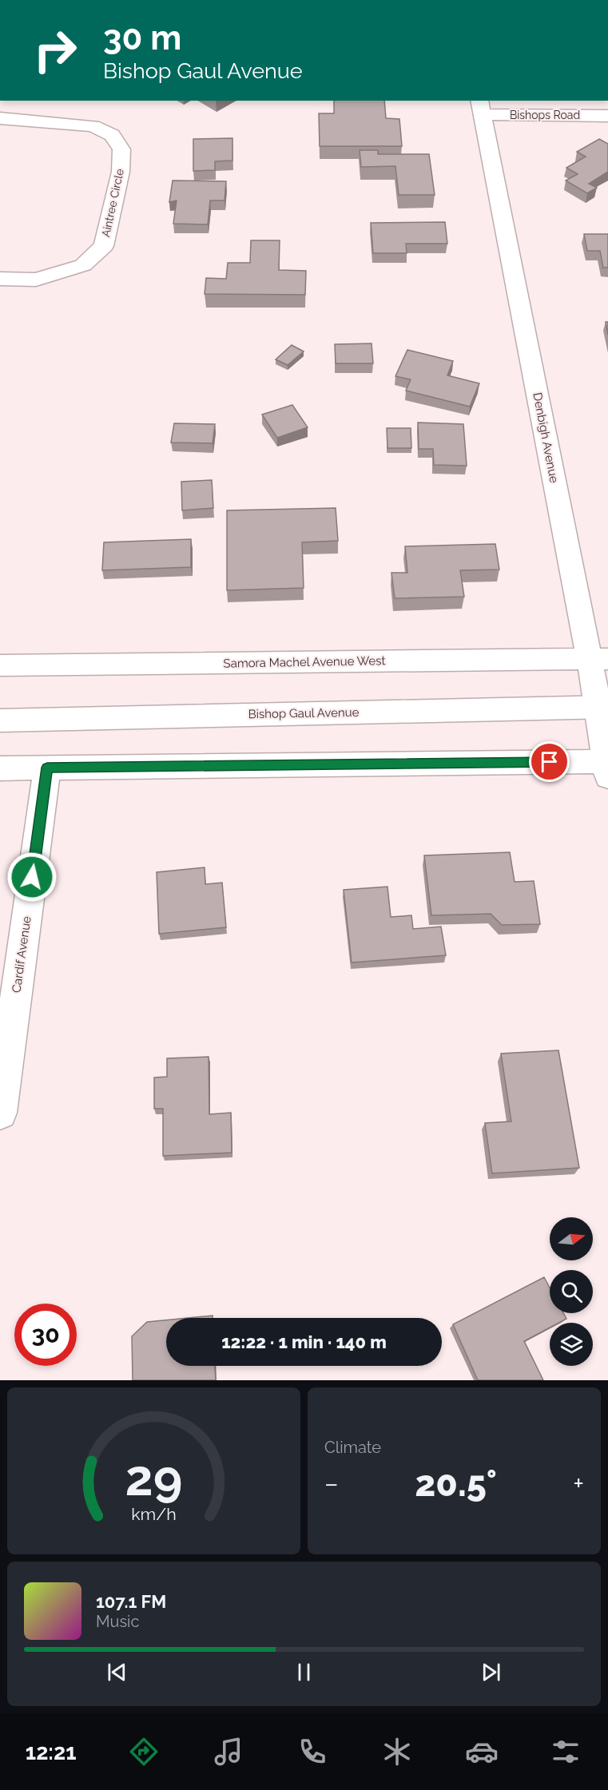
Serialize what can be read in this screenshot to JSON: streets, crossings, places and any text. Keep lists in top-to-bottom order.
{
  "streets": {
    "street": [
      "Bishops Road",
      "Aintree Circle",
      "Denbigh Avenue",
      "Samora Machel Avenue West",
      "Bishop Gaul Avenue",
      "Cardif Avenue"
    ]
  },
  "crossings": [
    ["Bishops Road", "Denbigh Avenue"],
    ["Denbigh Avenue", "Samora Machel Avenue West"],
    ["Denbigh Avenue", "Bishop Gaul Avenue"]
  ],
  "north": "right",
  "page": {
    "turn": ["30 m", "Bishop Gaul Avenue"],
    "limit": "30",
    "trip": "12:22 · 1 min · 140 m",
    "tile": "Climate",
    "heat": ["−", "20.5°", "+"],
    "song": ["107.1 FM", "Music"],
    "tabs": "12:21",
    "gauge": ["29", "km/h"]
  }
}
